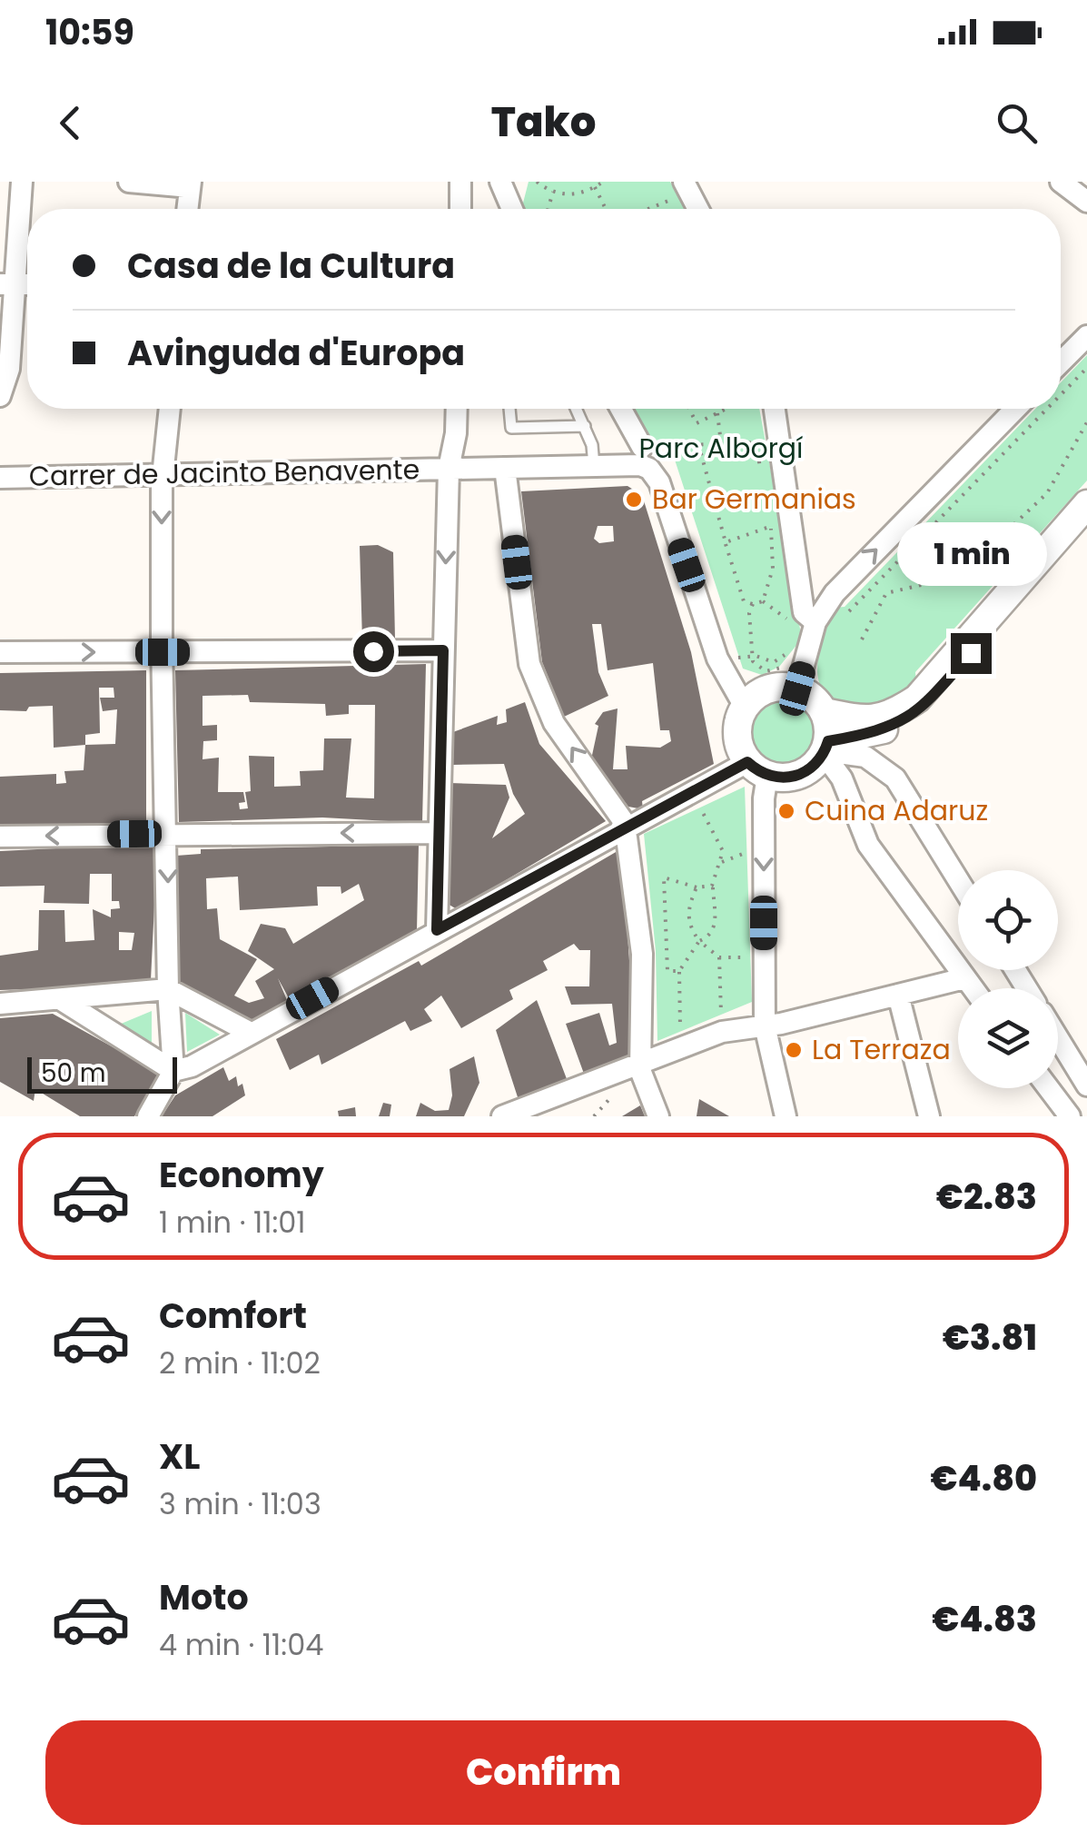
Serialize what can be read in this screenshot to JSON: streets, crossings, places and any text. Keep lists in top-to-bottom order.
{
  "streets": {
    "street": ["Carrer de Jacinto Benavente"]
  },
  "parks": ["Parc Alborgí"],
  "places": ["Bar Germanias", "Cuina Adaruz", "La Terraza"],
  "scale_bar": "50 m",
  "page": {
    "status": "10:59",
    "header": "Tako",
    "banner": ["Casa de la Cultura", "Avinguda d'Europa"],
    "bubble": "1 min",
    "scale": "50 m",
    "list": [
      {
        "name": "Economy",
        "note": "1 min · 11:01",
        "value": "€2.83"
      },
      {
        "name": "Comfort",
        "note": "2 min · 11:02",
        "value": "€3.81"
      },
      {
        "name": "XL",
        "note": "3 min · 11:03",
        "value": "€4.80"
      },
      {
        "name": "Moto",
        "note": "4 min · 11:04",
        "value": "€4.83"
      }
    ],
    "buttons": "Confirm"
  }
}
